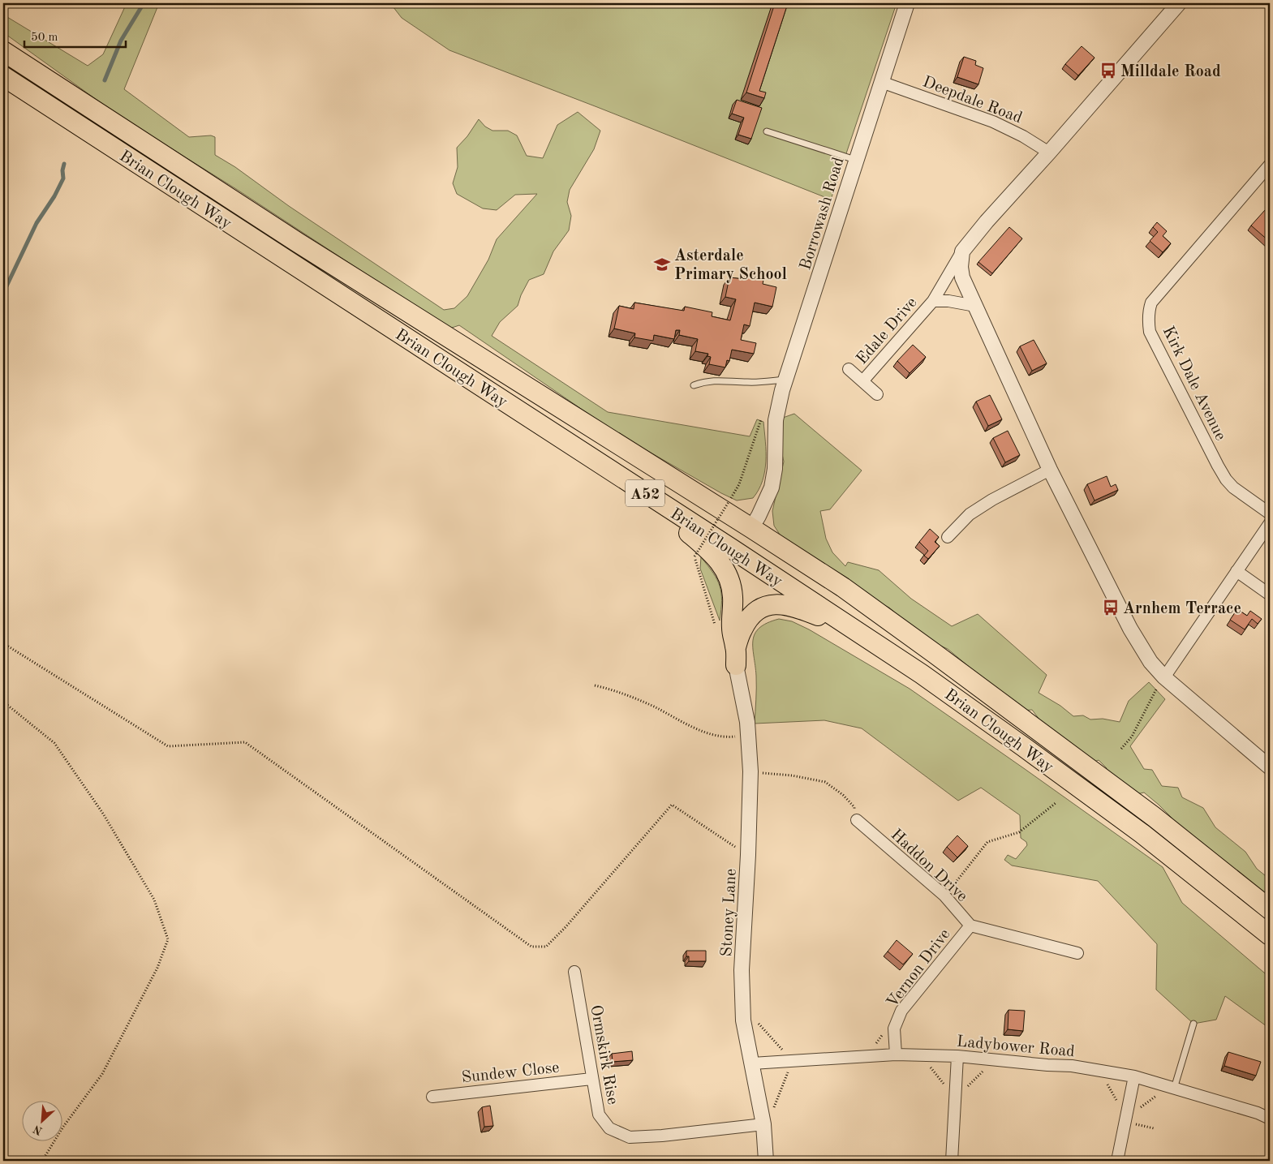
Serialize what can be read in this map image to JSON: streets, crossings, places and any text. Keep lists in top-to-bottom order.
{
  "streets": {
    "highway": ["Brian Clough Way", "A52"],
    "street": [
      "Deepdale Road",
      "Borrowash Road",
      "Edale Drive",
      "Kirk Dale Avenue",
      "Haddon Drive",
      "Stoney Lane",
      "Vernon Drive",
      "Ladybower Road",
      "Ormskirk Rise",
      "Sundew Close"
    ]
  },
  "crossings": [
    ["Deepdale Road", "Borrowash Road"],
    ["Brian Clough Way", "Borrowash Road"],
    ["Haddon Drive", "Vernon Drive"],
    ["Stoney Lane", "Ladybower Road"],
    ["Stoney Lane", "Ormskirk Rise"],
    ["Vernon Drive", "Ladybower Road"],
    ["Ormskirk Rise", "Sundew Close"]
  ],
  "places": {
    "bus stop": ["Milldale Road", "Arnhem Terrace"],
    "school or university": ["Asterdale Primary School"]
  },
  "scale_bar": "50 m",
  "north": "bottom left"
}
